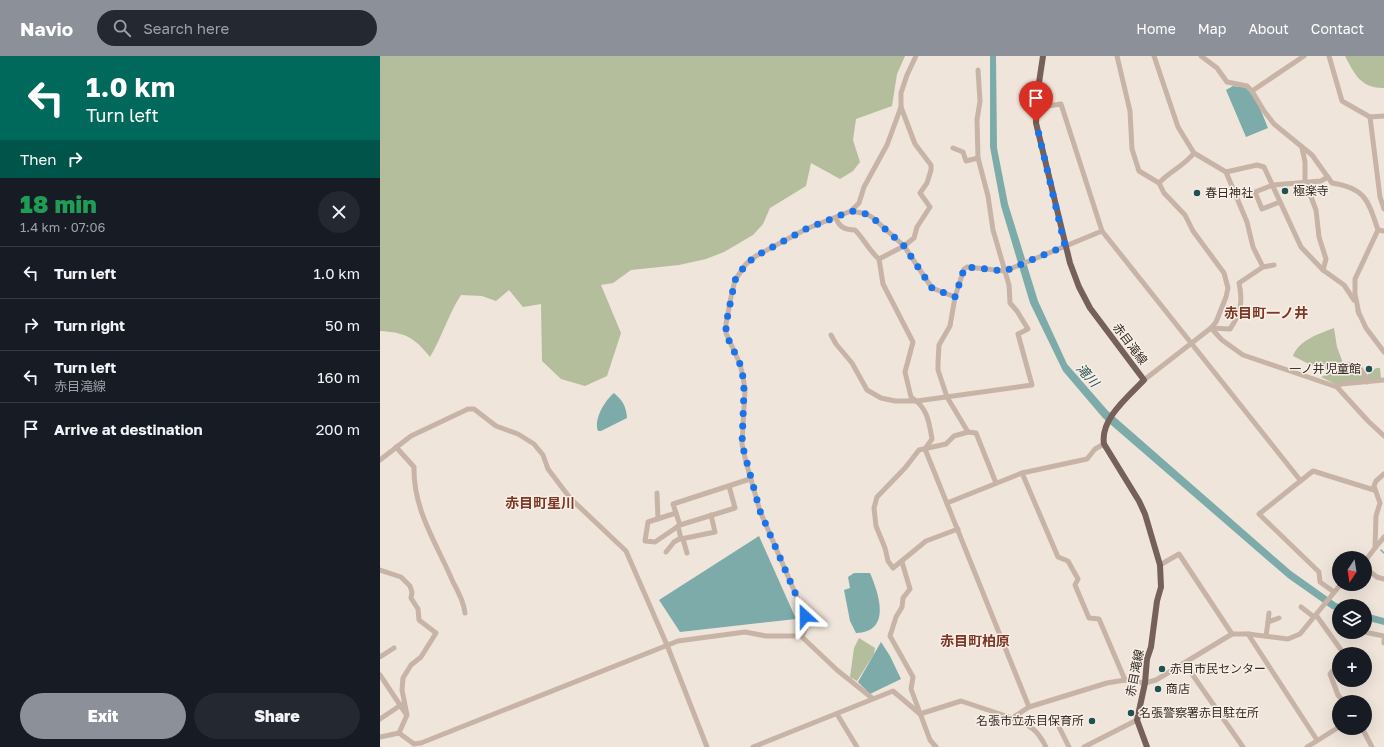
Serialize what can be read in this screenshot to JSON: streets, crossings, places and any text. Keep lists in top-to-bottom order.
{
  "streets": {
    "main road": ["赤目滝線"]
  },
  "districts": ["赤目町一ノ井", "赤目町星川", "赤目町柏原"],
  "water": ["滝川"],
  "places": [
    "極楽寺",
    "春日神社",
    "一ノ井児童館",
    "赤目市民センター",
    "商店",
    "名張警察署赤目駐在所",
    "名張市立赤目保育所"
  ],
  "north": "bottom",
  "page": {
    "header": "Navio",
    "search": "Search here",
    "nav": [
      "Home",
      "Map",
      "About",
      "Contact"
    ],
    "turn": ["1.0 km", "Turn left"],
    "then": "Then",
    "heading": ["18 min", "1.4 km · 07:06"],
    "list": [
      {
        "name": "Turn left",
        "value": "1.0 km"
      },
      {
        "name": "Turn right",
        "value": "50 m"
      },
      {
        "name": "Turn left",
        "note": "赤目滝線",
        "value": "160 m"
      },
      {
        "name": "Arrive at destination",
        "value": "200 m"
      }
    ],
    "map_buttons": ["+", "−"],
    "buttons": ["Exit", "Share"]
  }
}
